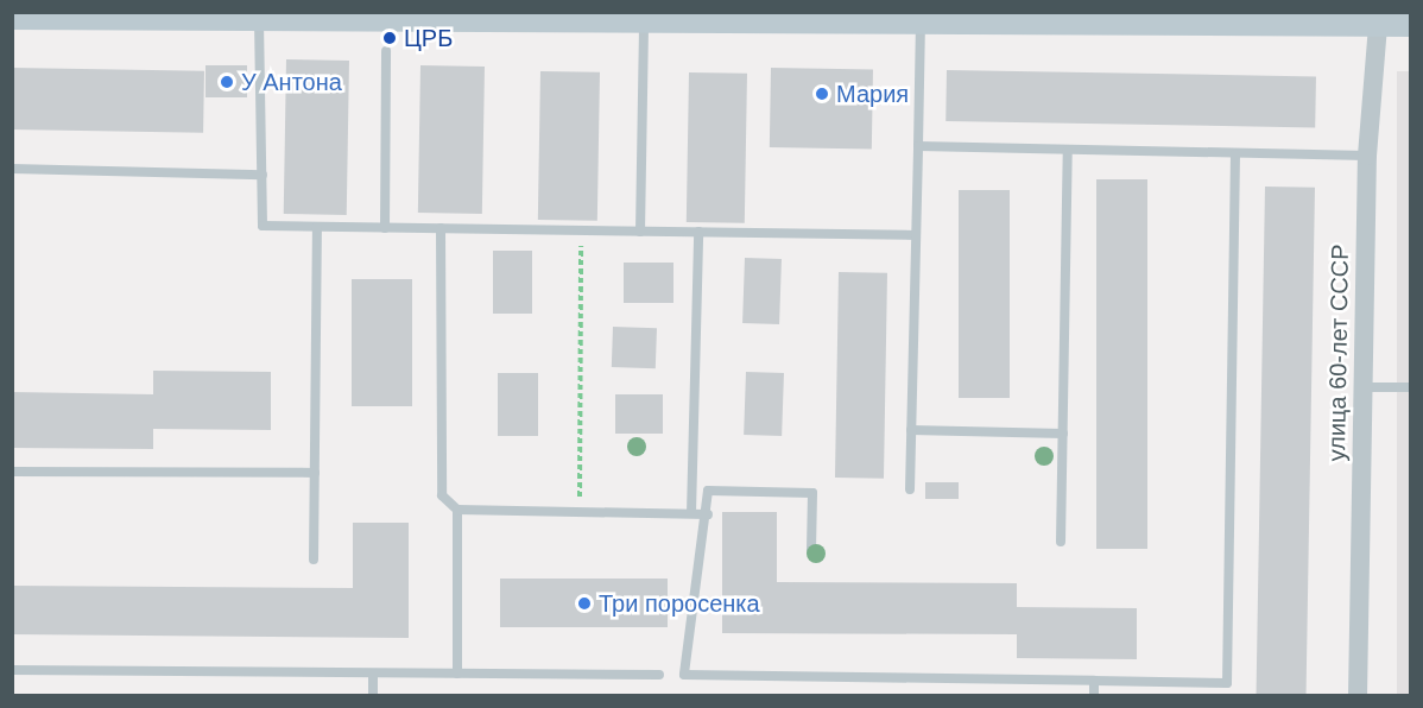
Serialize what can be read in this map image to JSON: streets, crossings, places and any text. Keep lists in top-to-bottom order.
{
  "streets": {
    "street": ["улица 60-лет СССР"]
  },
  "places": [
    "ЦРБ",
    "У Антона",
    "Мария",
    "Три поросенка"
  ]
}
